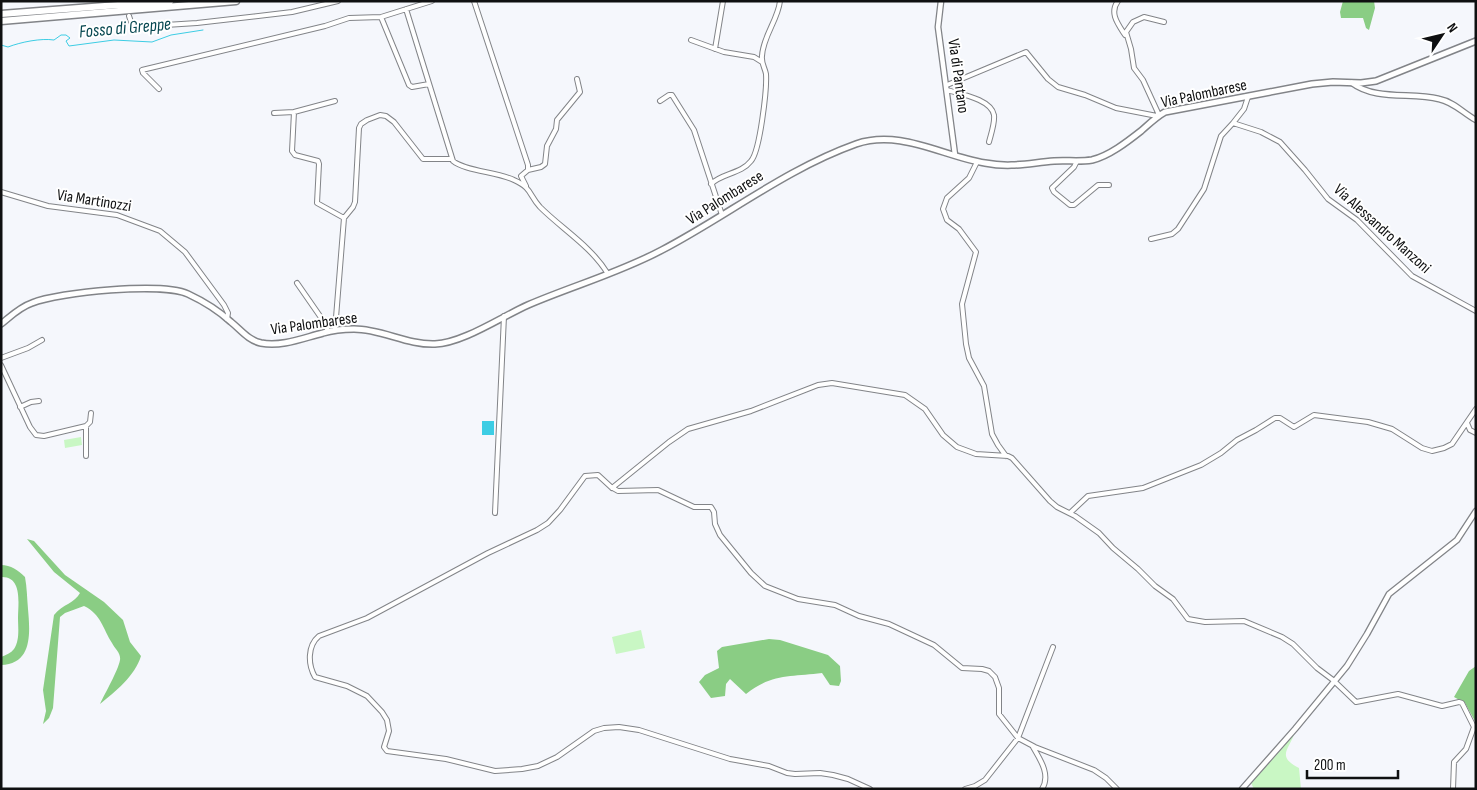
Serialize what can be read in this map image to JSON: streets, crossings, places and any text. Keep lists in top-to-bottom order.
{
  "streets": {
    "main road": ["Via Palombarese"],
    "street": ["Via di Pantano", "Via Martinozzi", "Via Alessandro Manzoni"]
  },
  "crossings": [
    ["Via di Pantano", "Via Palombarese"],
    ["Via Palombarese", "Via Martinozzi"]
  ],
  "water": ["Fosso di Greppe"],
  "scale_bar": "200 m",
  "north": "top right"
}
